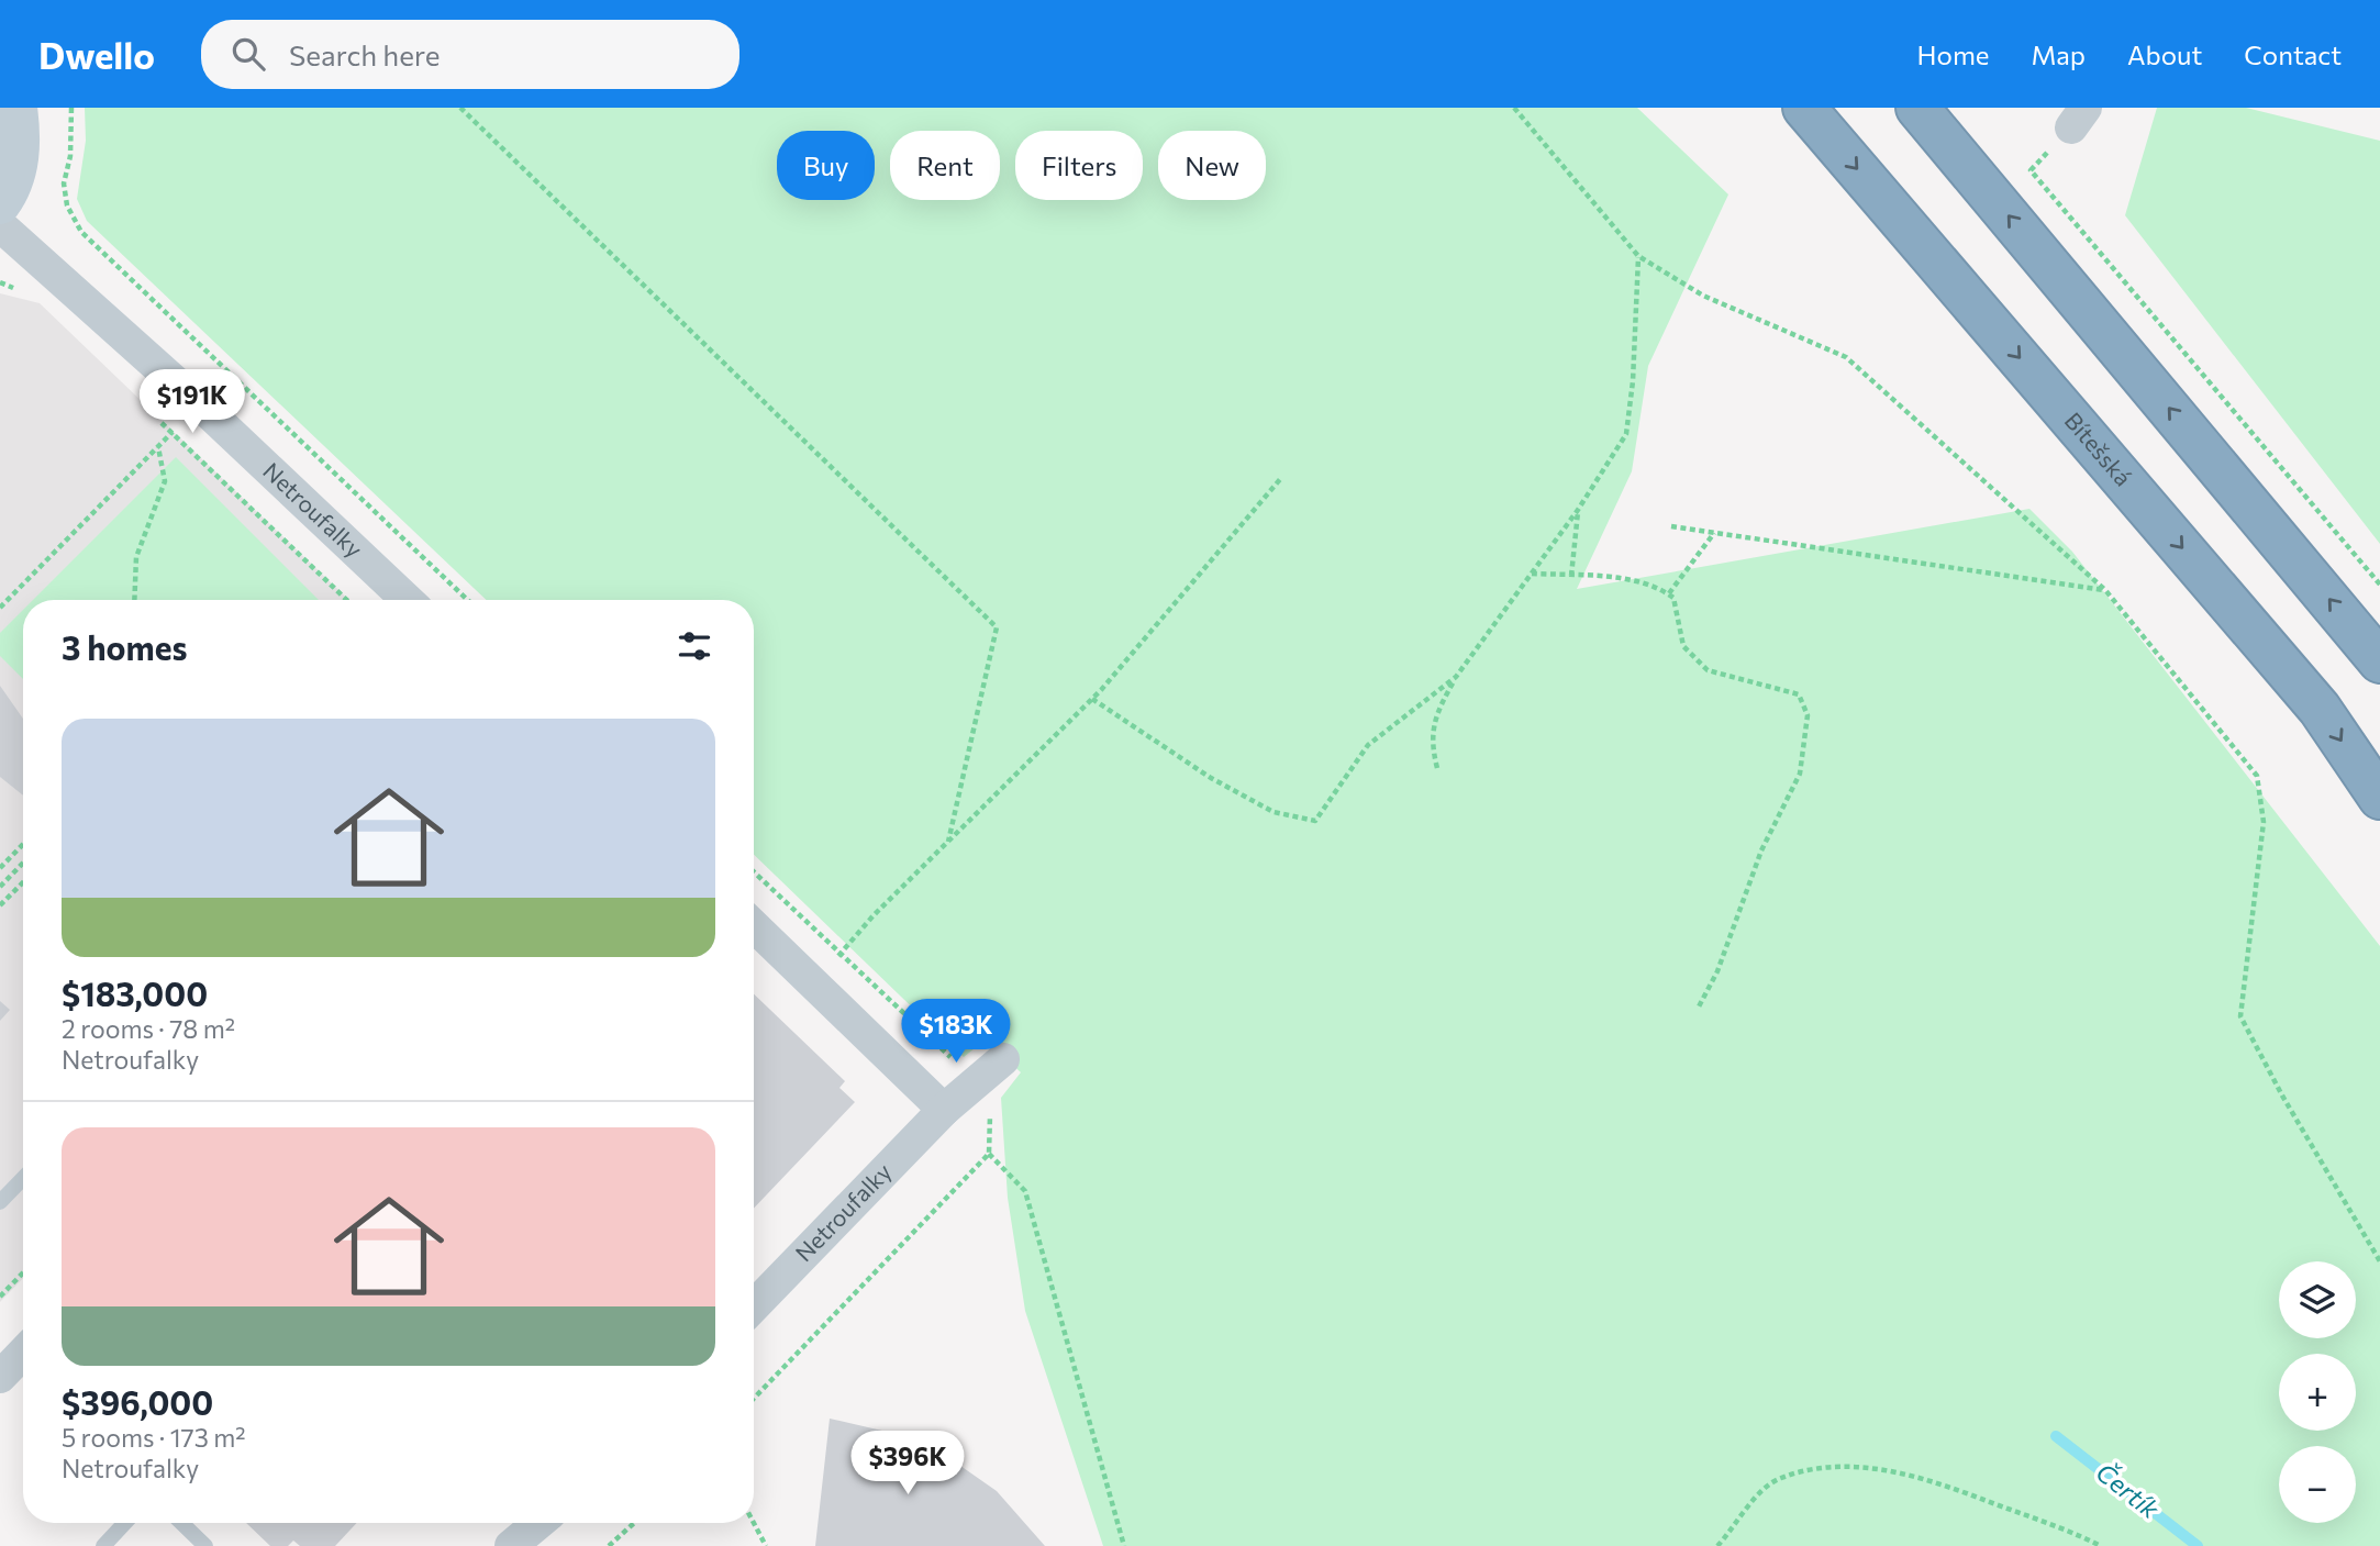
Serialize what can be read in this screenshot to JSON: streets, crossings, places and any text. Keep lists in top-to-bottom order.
{
  "streets": {
    "highway": ["Bítešská"],
    "street": ["Netroufalky"]
  },
  "water": ["Čertík"],
  "page": {
    "header": "Dwello",
    "search": "Search here",
    "nav": [
      "Home",
      "Map",
      "About",
      "Contact"
    ],
    "chip": [
      "Buy",
      "Rent",
      "Filters",
      "New"
    ],
    "price": ["$191K", "$183K", "$396K"],
    "heading": "3 homes",
    "list": [
      {
        "name": "$183,000",
        "note": "2 rooms · 78 m² · Netroufalky"
      },
      {
        "name": "$396,000",
        "note": "5 rooms · 173 m² · Netroufalky"
      }
    ],
    "map_buttons": ["+", "−"]
  }
}
